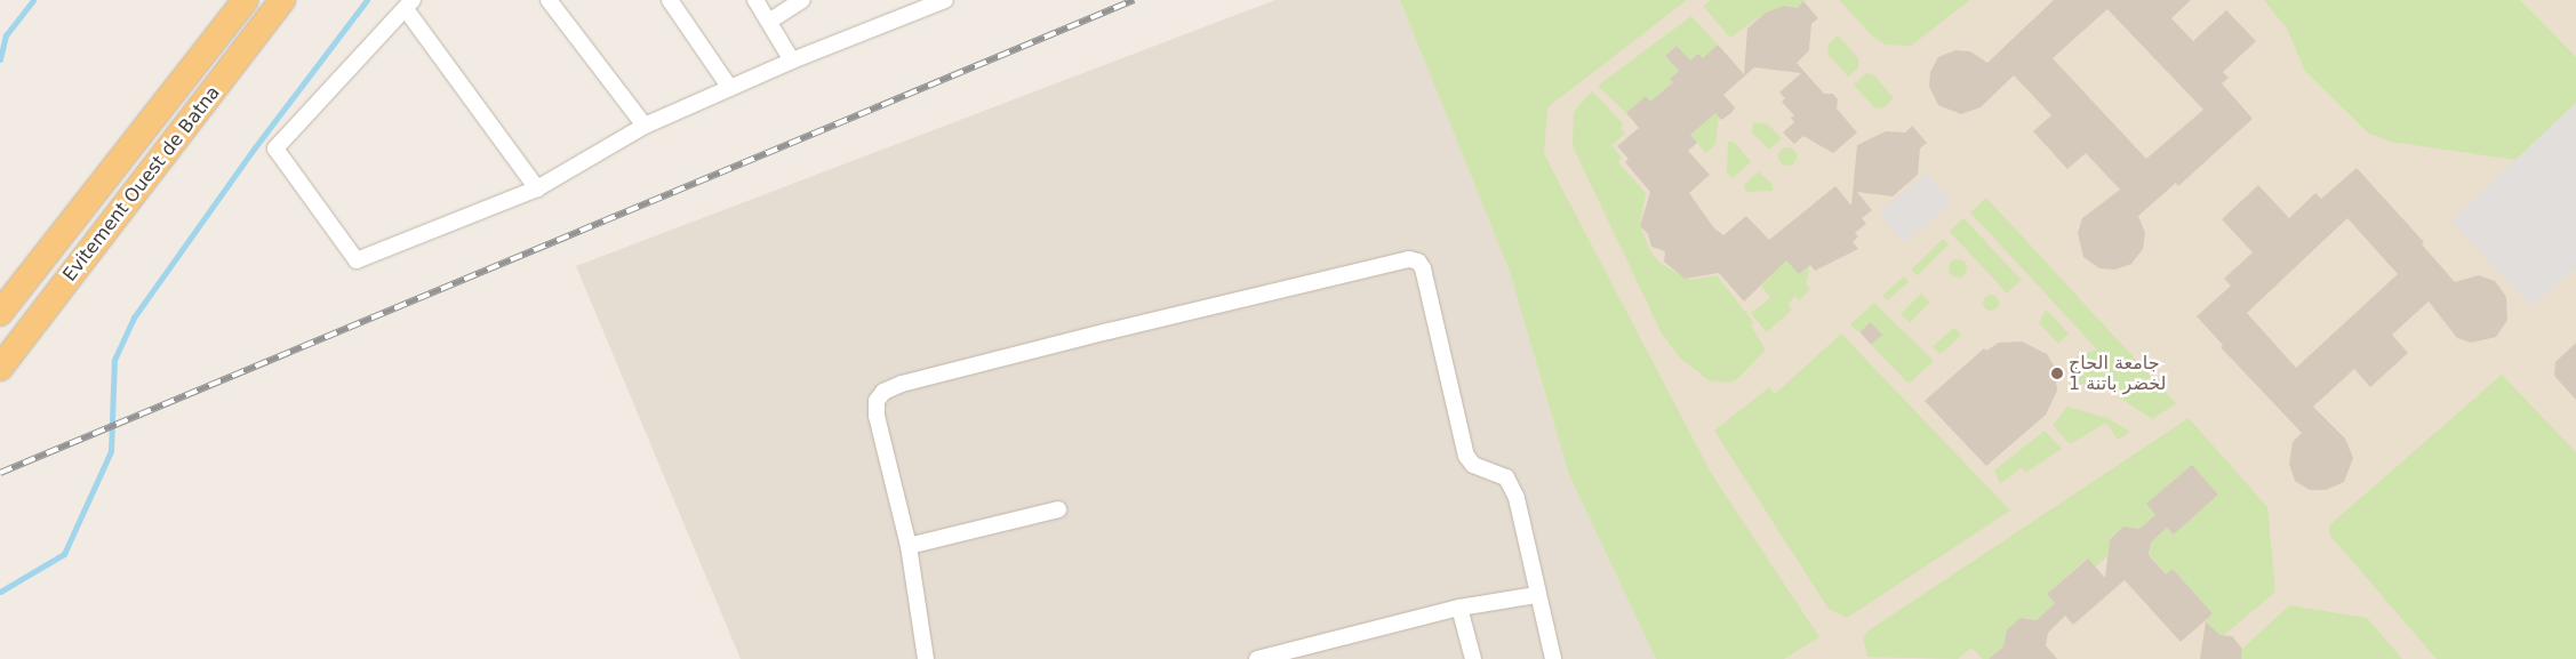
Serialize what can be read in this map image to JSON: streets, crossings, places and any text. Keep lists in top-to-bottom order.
{
  "streets": {
    "highway": ["Evitement Ouest de Batna"]
  },
  "places": ["جامعة الحاج لخضر باتنة 1"]
}
